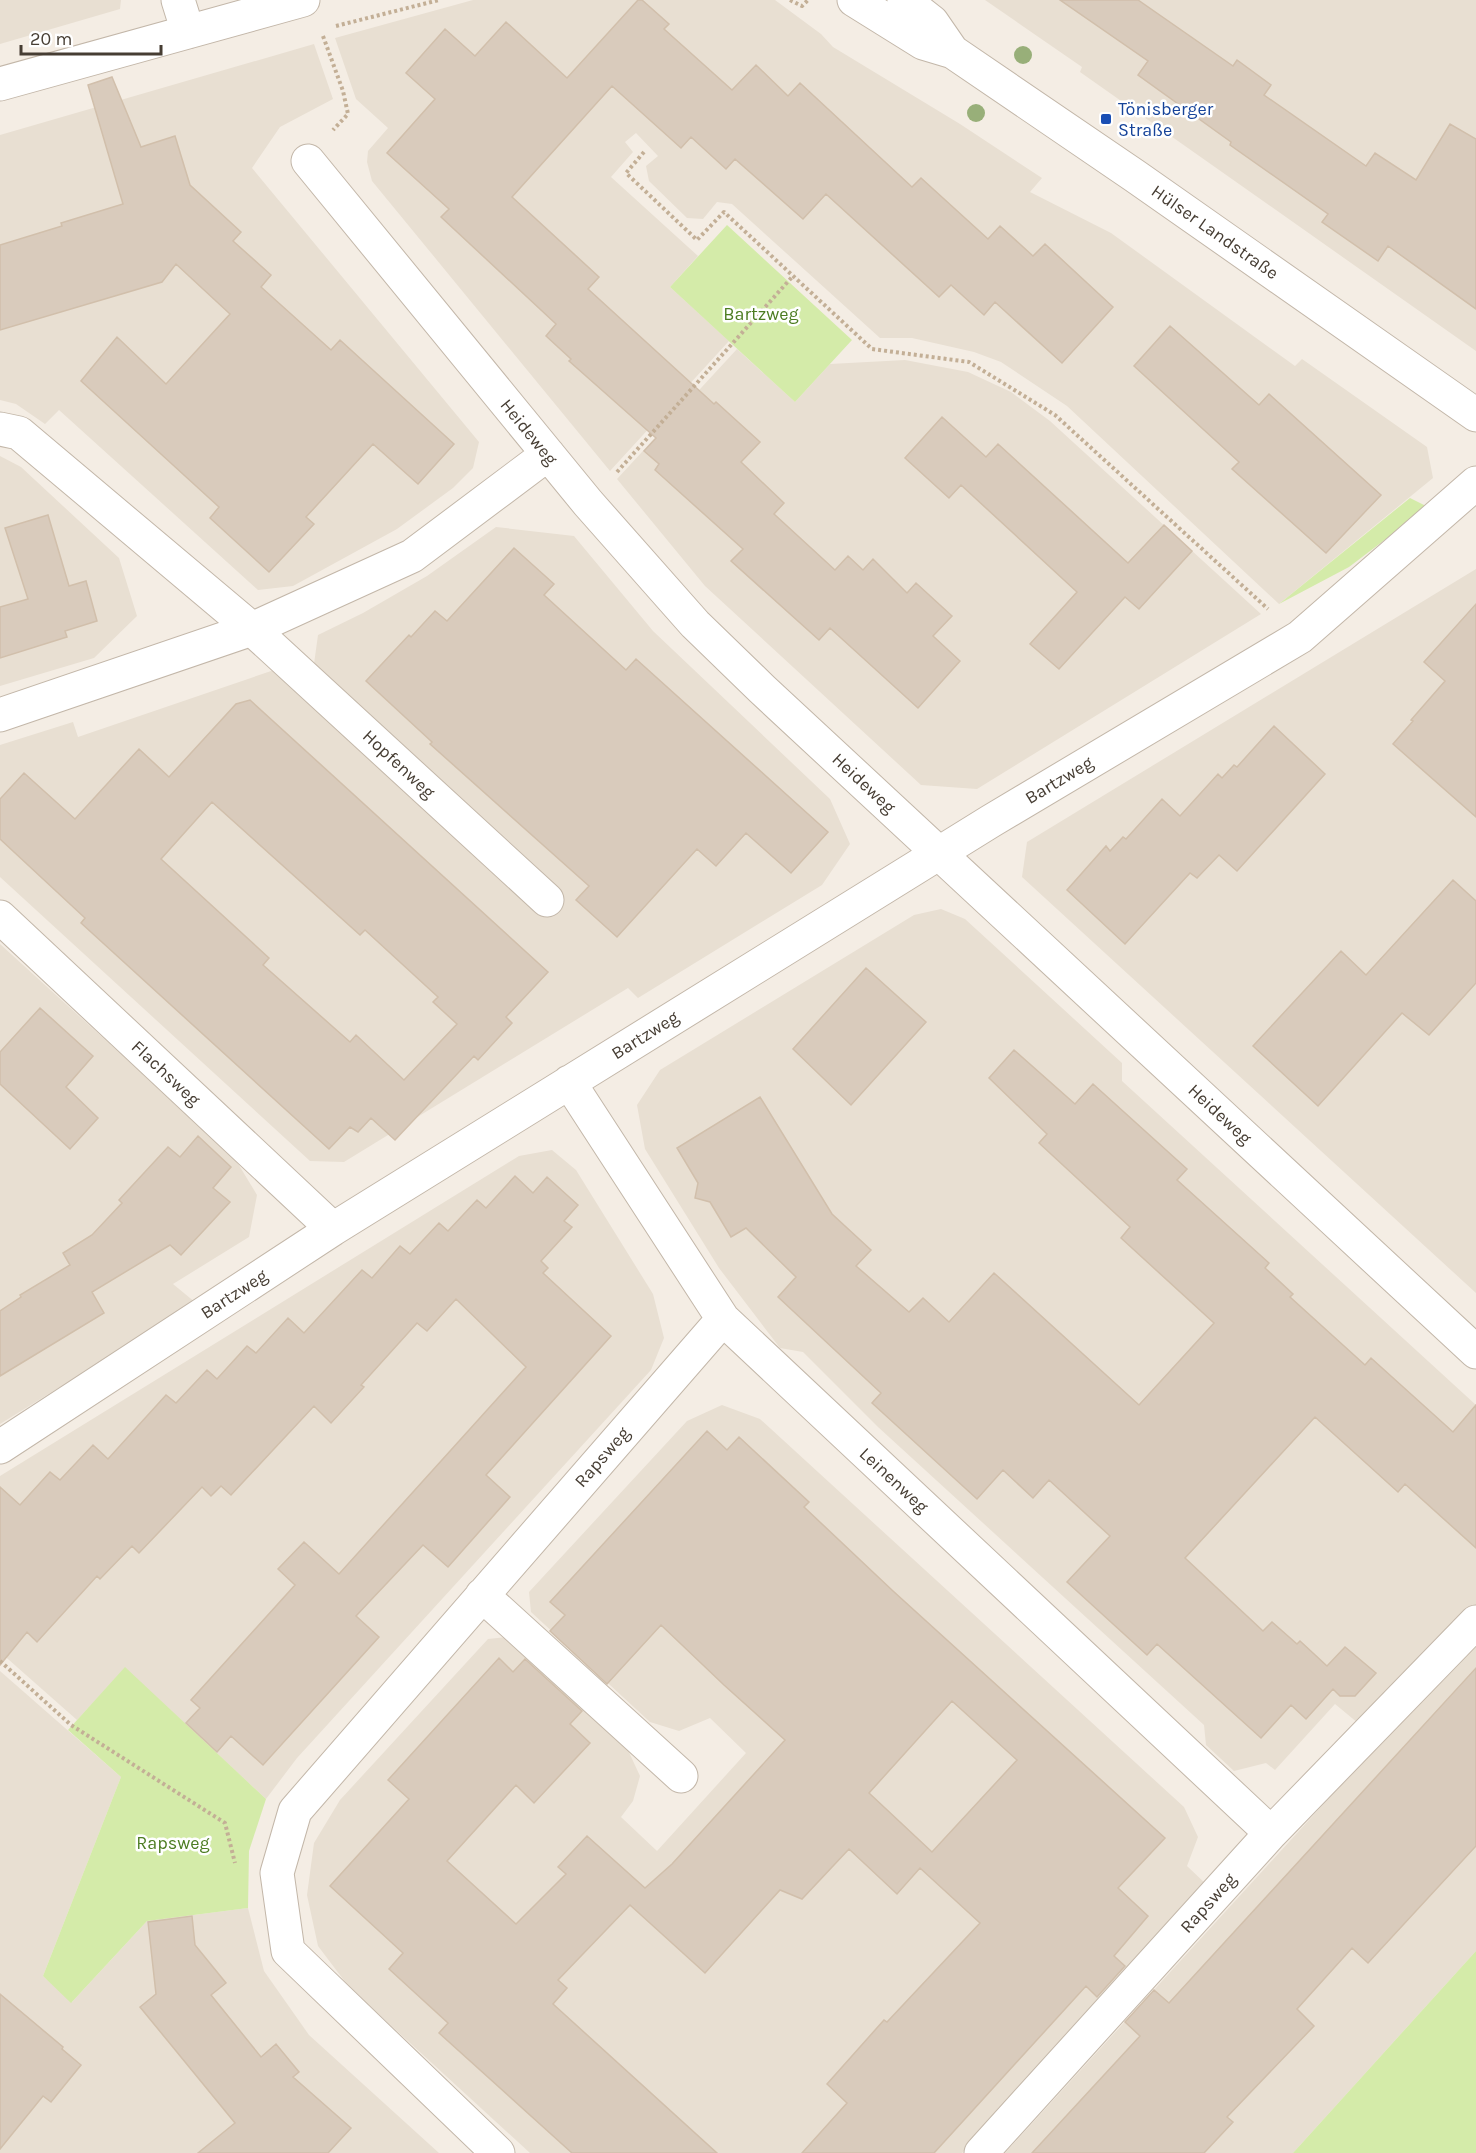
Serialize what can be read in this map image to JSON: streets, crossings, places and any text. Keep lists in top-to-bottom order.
{
  "streets": {
    "street": [
      "Hülser Landstraße",
      "Heideweg",
      "Hopfenweg",
      "Bartzweg",
      "Flachsweg",
      "Rapsweg",
      "Leinenweg"
    ]
  },
  "crossings": [
    ["Heideweg", "Bartzweg"],
    ["Bartzweg", "Flachsweg"],
    ["Bartzweg", "Leinenweg"],
    ["Rapsweg", "Leinenweg"]
  ],
  "parks": ["Bartzweg", "Rapsweg"],
  "places": {
    "transit": ["Tönisberger Straße"]
  },
  "scale_bar": "20 m"
}
